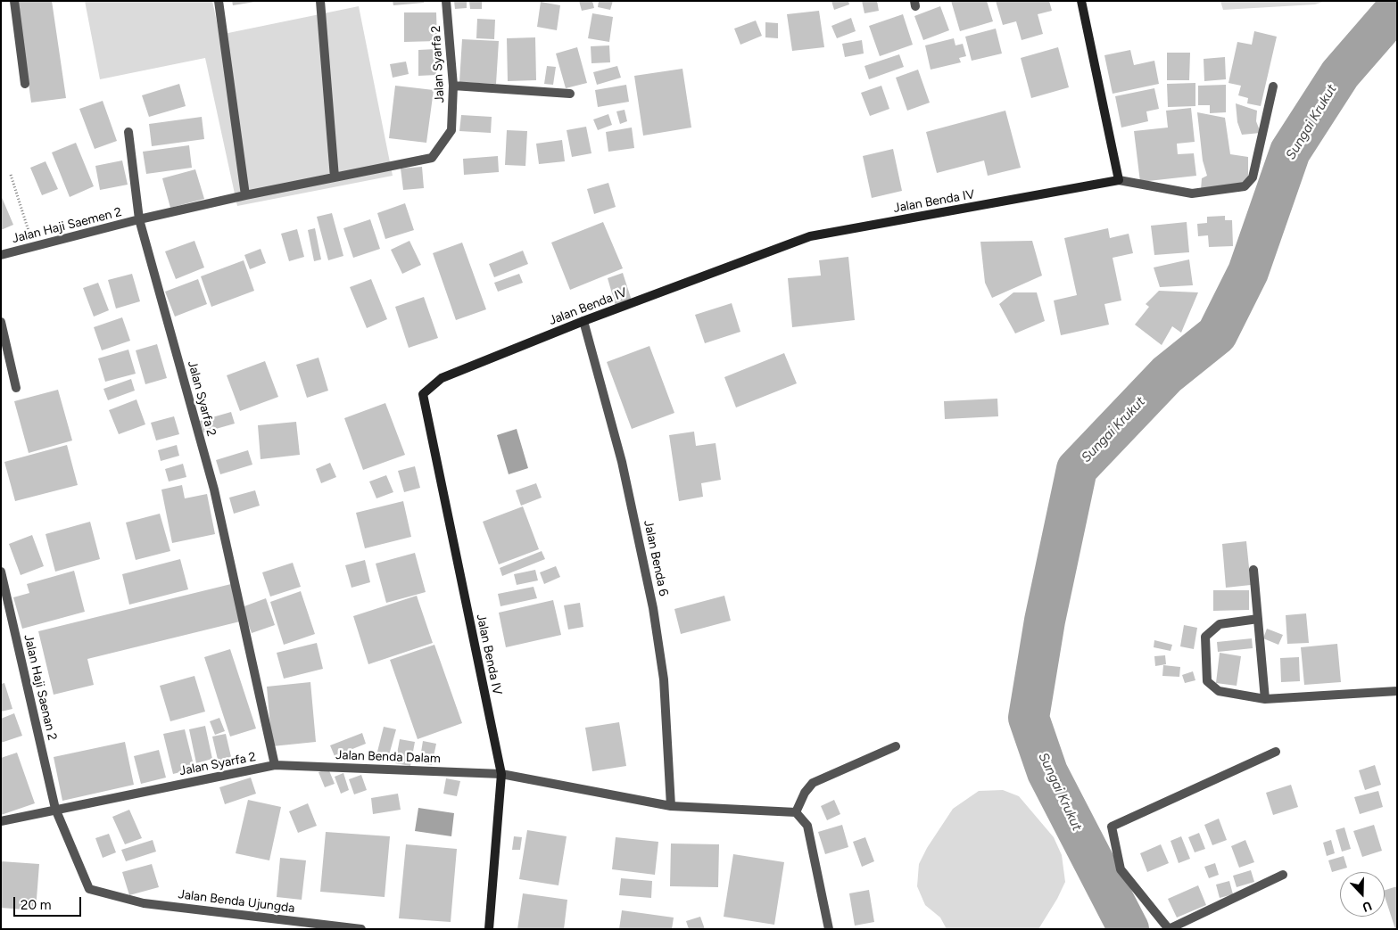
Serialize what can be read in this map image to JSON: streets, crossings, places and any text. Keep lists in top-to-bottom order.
{
  "streets": {
    "street": [
      "Jalan Syarfa 2",
      "Jalan Benda IV",
      "Jalan Haji Saemen 2",
      "Jalan Benda 6",
      "Jalan Haji Saenan 2",
      "Jalan Benda Dalam",
      "Jalan Benda Ujungda"
    ]
  },
  "crossings": [
    ["Jalan Syarfa 2", "Jalan Haji Saemen 2"],
    ["Jalan Syarfa 2", "Jalan Haji Saenan 2"],
    ["Jalan Syarfa 2", "Jalan Benda Dalam"],
    ["Jalan Syarfa 2", "Jalan Benda Ujungda"],
    ["Jalan Benda IV", "Jalan Benda 6"],
    ["Jalan Benda IV", "Jalan Benda Dalam"],
    ["Jalan Benda 6", "Jalan Benda Dalam"],
    ["Jalan Haji Saenan 2", "Jalan Benda Ujungda"]
  ],
  "water": ["Sungai Krukut"],
  "scale_bar": "20 m",
  "north": "bottom"
}
